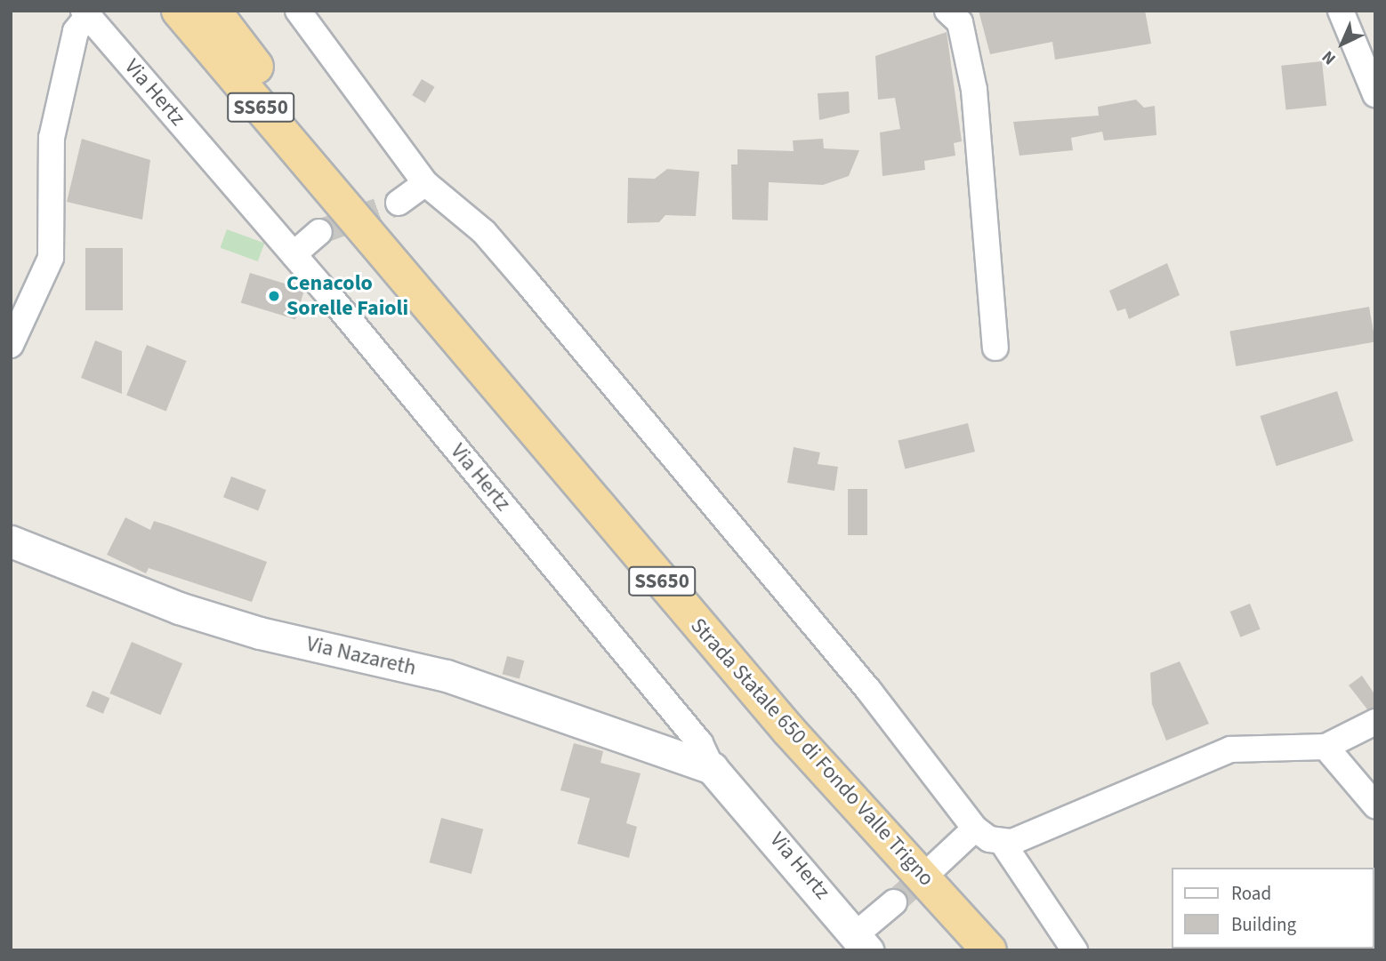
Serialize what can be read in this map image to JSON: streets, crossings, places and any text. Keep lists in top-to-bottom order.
{
  "streets": {
    "highway": ["SS650", "Strada Statale 650 di Fondo Valle Trigno"],
    "street": ["Via Hertz", "Via Nazareth"]
  },
  "crossings": [
    ["Via Hertz", "Via Nazareth"]
  ],
  "places": ["Cenacolo Sorelle Faioli"],
  "legend": ["Road", "Building"],
  "north": "bottom left"
}
